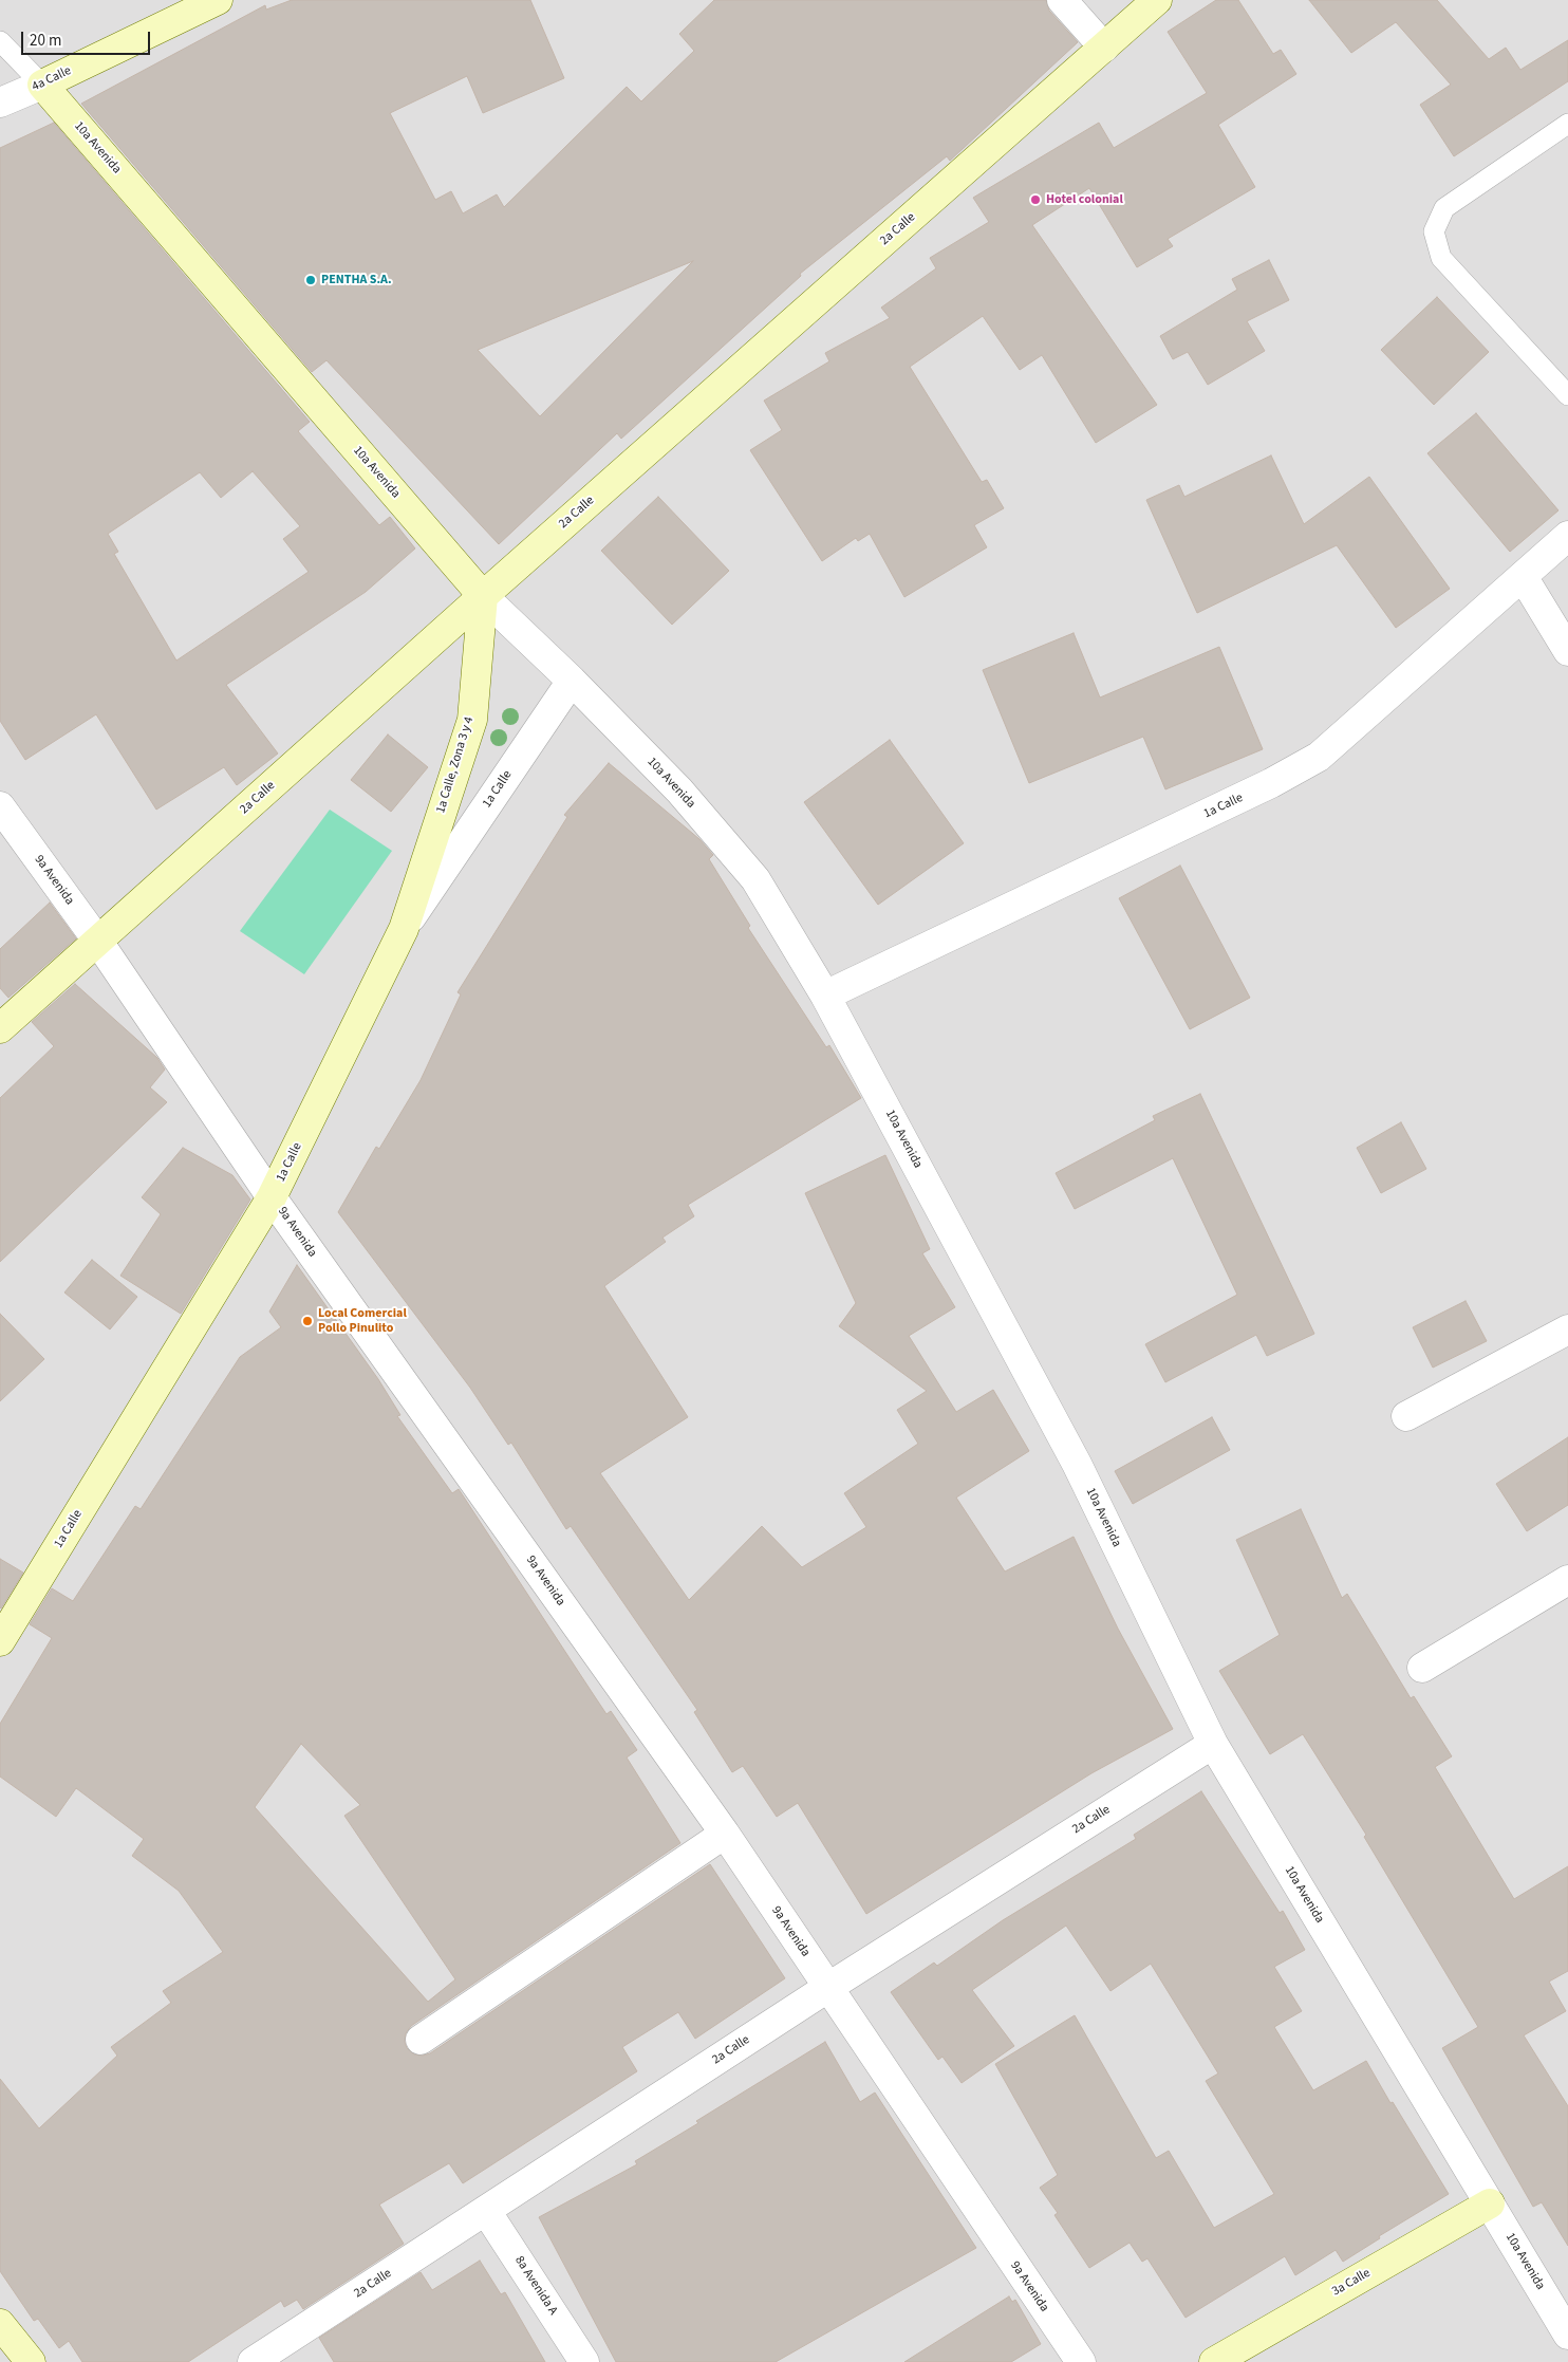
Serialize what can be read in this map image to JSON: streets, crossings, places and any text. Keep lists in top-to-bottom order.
{
  "streets": {
    "main road": [
      "4a Calle",
      "10a Avenida",
      "2a Calle",
      "1a Calle, Zona 3 y 4",
      "1a Calle",
      "3a Calle"
    ],
    "street": ["9a Avenida", "8a Avenida A"]
  },
  "crossings": [
    ["4a Calle", "10a Avenida"],
    ["10a Avenida", "2a Calle"],
    ["10a Avenida", "1a Calle, Zona 3 y 4"],
    ["10a Avenida", "1a Calle"],
    ["10a Avenida", "3a Calle"],
    ["2a Calle", "1a Calle, Zona 3 y 4"],
    ["2a Calle", "9a Avenida"],
    ["2a Calle", "8a Avenida A"],
    ["1a Calle, Zona 3 y 4", "1a Calle"],
    ["1a Calle", "9a Avenida"]
  ],
  "places": ["Hotel colonial", "PENTHA S.A.", "Local Comercial Pollo Pinulito"],
  "scale_bar": "20 m"
}
